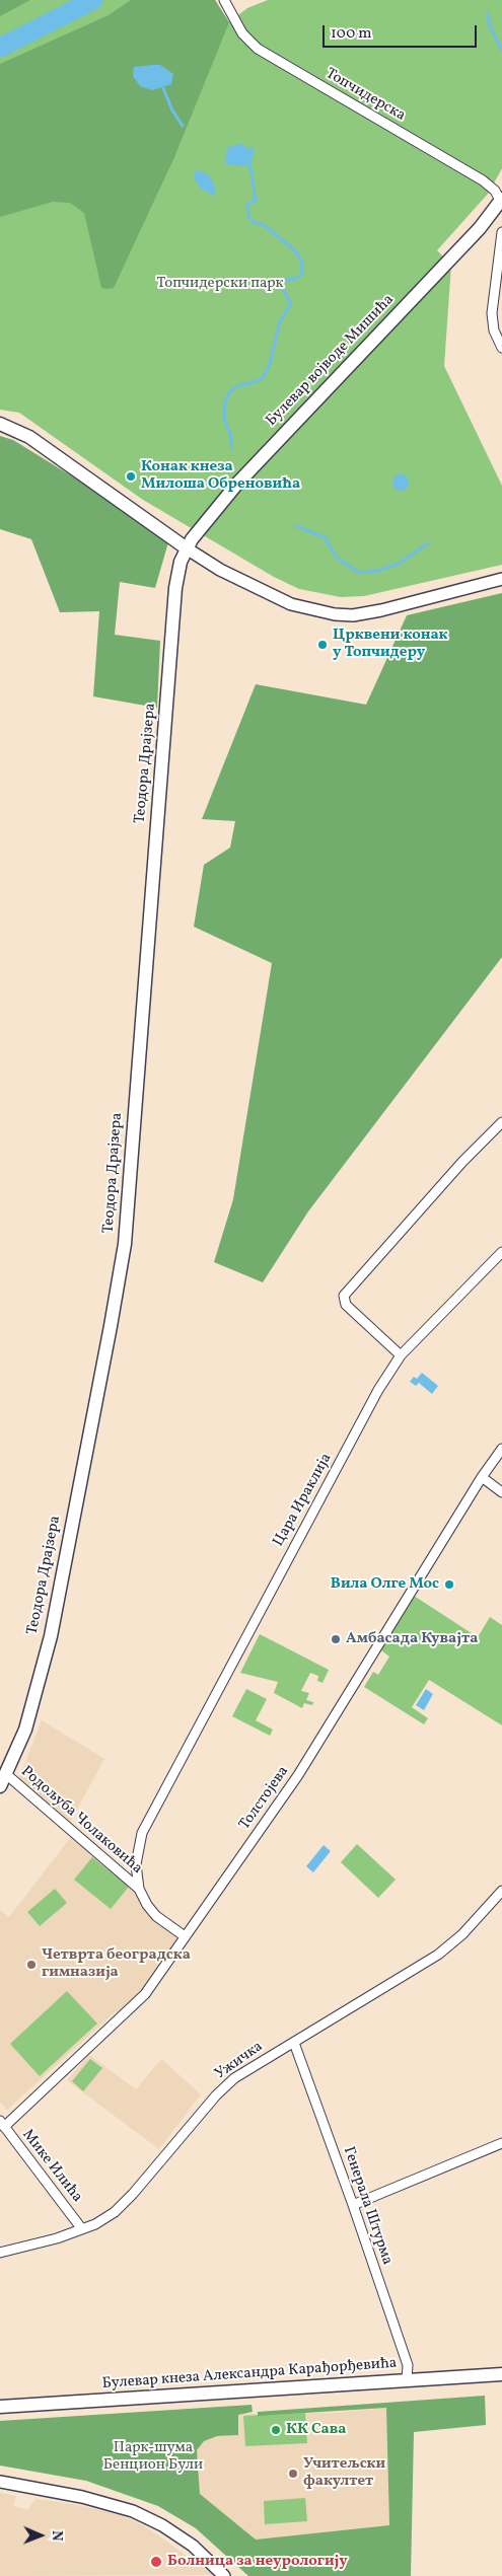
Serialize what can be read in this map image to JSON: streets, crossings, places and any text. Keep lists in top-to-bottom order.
{
  "streets": {
    "main road": ["Булевар војводе Мишића", "Теодора Драјзера", "Булевар кнеза Александра Карађорђевића"],
    "street": [
      "Топчидерска",
      "Цара Ираклија",
      "Толстојева",
      "Родољуба Чолаковића",
      "Ужичка",
      "Мике Илића",
      "Генерала Штурма"
    ]
  },
  "crossings": [
    ["Топчидерска", "Булевар војводе Мишића"],
    ["Булевар војводе Мишића", "Теодора Драјзера"],
    ["Теодора Драјзера", "Родољуба Чолаковића"],
    ["Цара Ираклија", "Толстојева"],
    ["Цара Ираклија", "Родољуба Чолаковића"],
    ["Толстојева", "Мике Илића"],
    ["Ужичка", "Мике Илића"],
    ["Ужичка", "Генерала Штурма"],
    ["Генерала Штурма", "Булевар кнеза Александра Карађорђевића"]
  ],
  "parks": ["Топчидерски парк", "Парк-шума Бенцион Були"],
  "places": [
    "Конак кнеза Милоша Обреновића",
    "Црквени конак у Топчидеру",
    "Вила Олге Мос",
    "Амбасада Кувајта",
    "Четврта београдска гимназија",
    "КК Сава",
    "Учитељски факултет",
    "Болница за неурологију"
  ],
  "scale_bar": "100 m",
  "north": "right"
}
